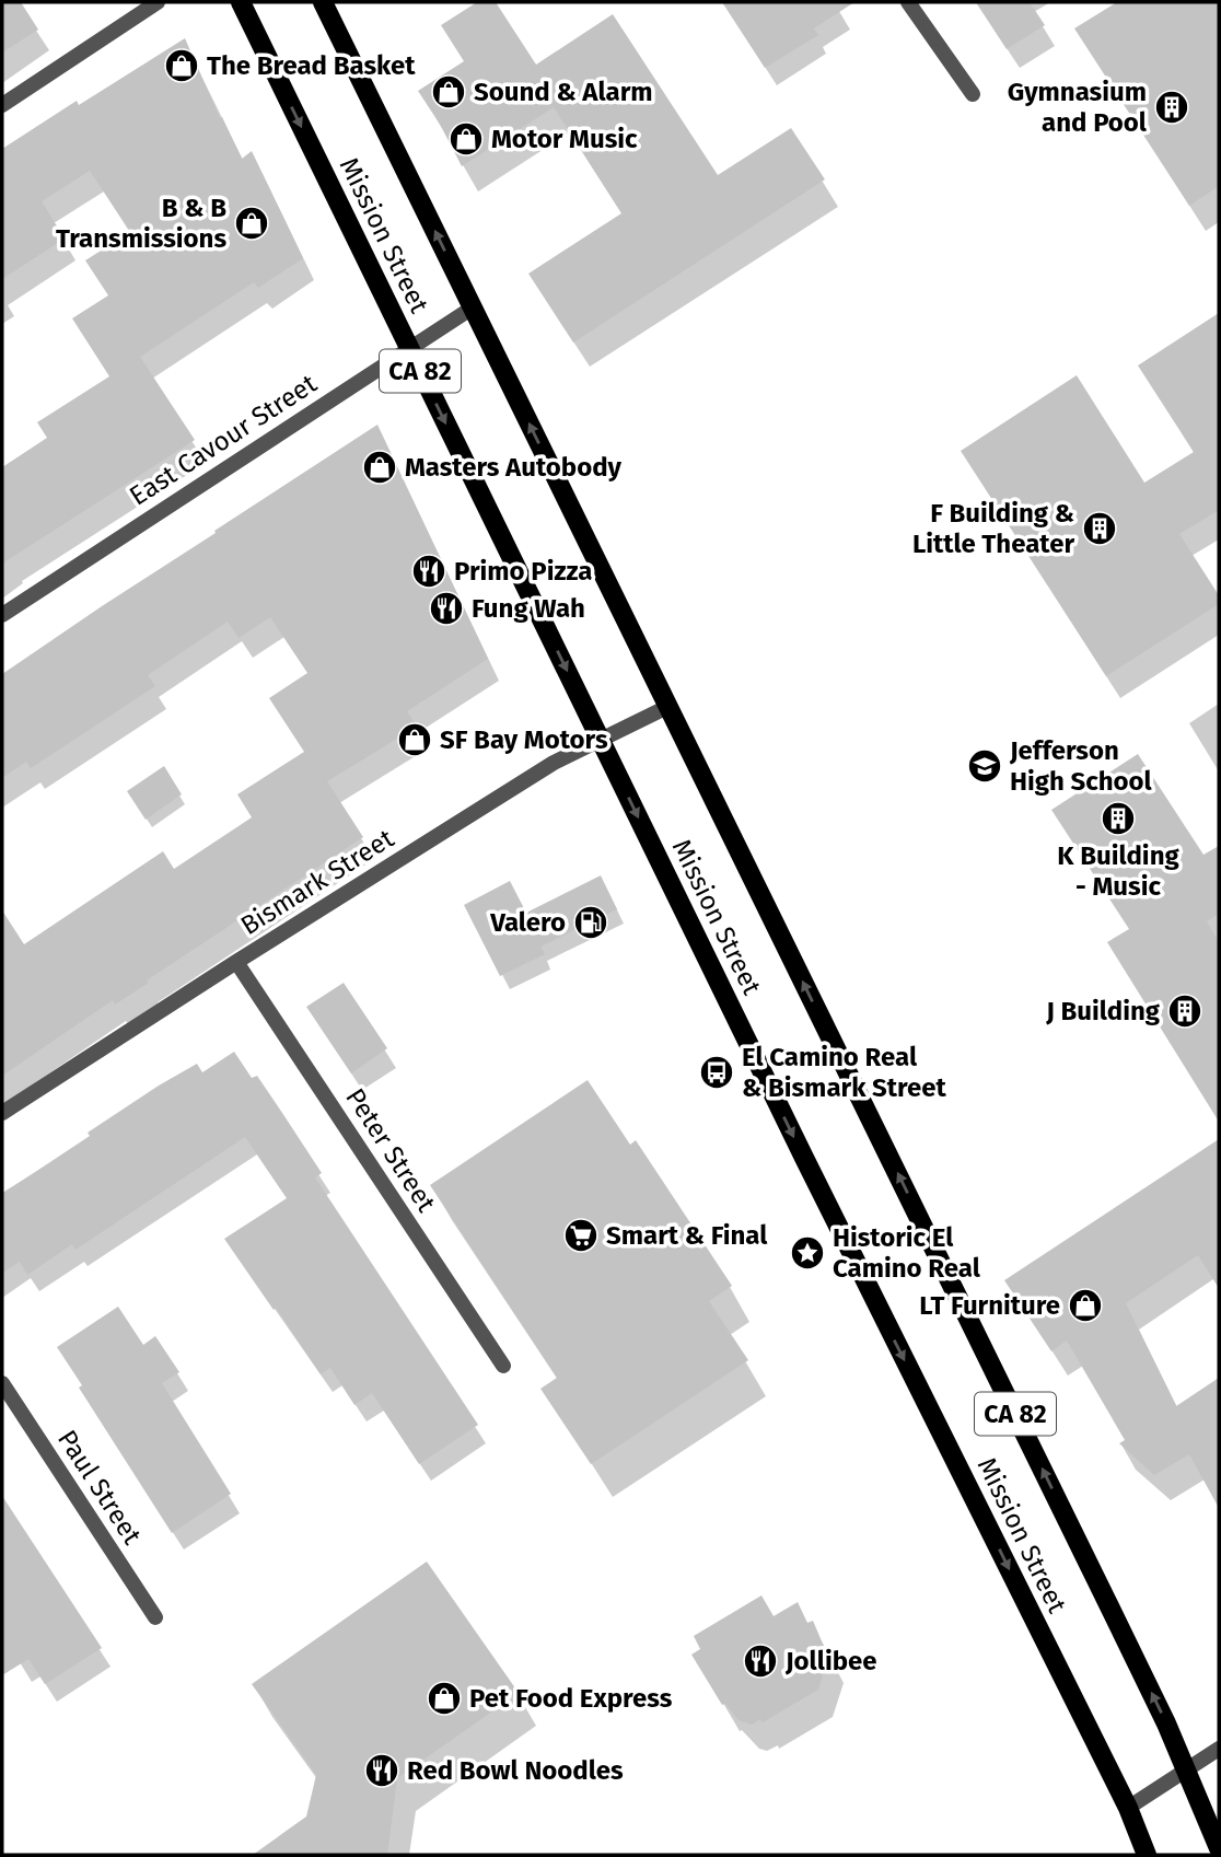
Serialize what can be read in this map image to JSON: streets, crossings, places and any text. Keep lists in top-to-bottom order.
{
  "streets": {
    "main road": ["Mission Street", "CA 82"],
    "street": [
      "East Cavour Street",
      "Bismark Street",
      "Peter Street",
      "Paul Street"
    ]
  },
  "crossings": [
    ["Mission Street", "East Cavour Street"],
    ["Mission Street", "Bismark Street"],
    ["Bismark Street", "Peter Street"]
  ],
  "places": {
    "shop": [
      "The Bread Basket",
      "Sound & Alarm",
      "Motor Music",
      "B & B Transmissions",
      "Masters Autobody",
      "SF Bay Motors",
      "LT Furniture",
      "Pet Food Express"
    ],
    "building": [
      "Gymnasium and Pool",
      "F Building & Little Theater",
      "K Building - Music",
      "J Building"
    ],
    "restaurant": [
      "Primo Pizza",
      "Fung Wah",
      "Jollibee",
      "Red Bowl Noodles"
    ],
    "school or university": ["Jefferson High School"],
    "fuel station": ["Valero"],
    "bus stop": ["El Camino Real & Bismark Street"],
    "supermarket": ["Smart & Final"],
    "place": ["Historic El Camino Real"]
  }
}
